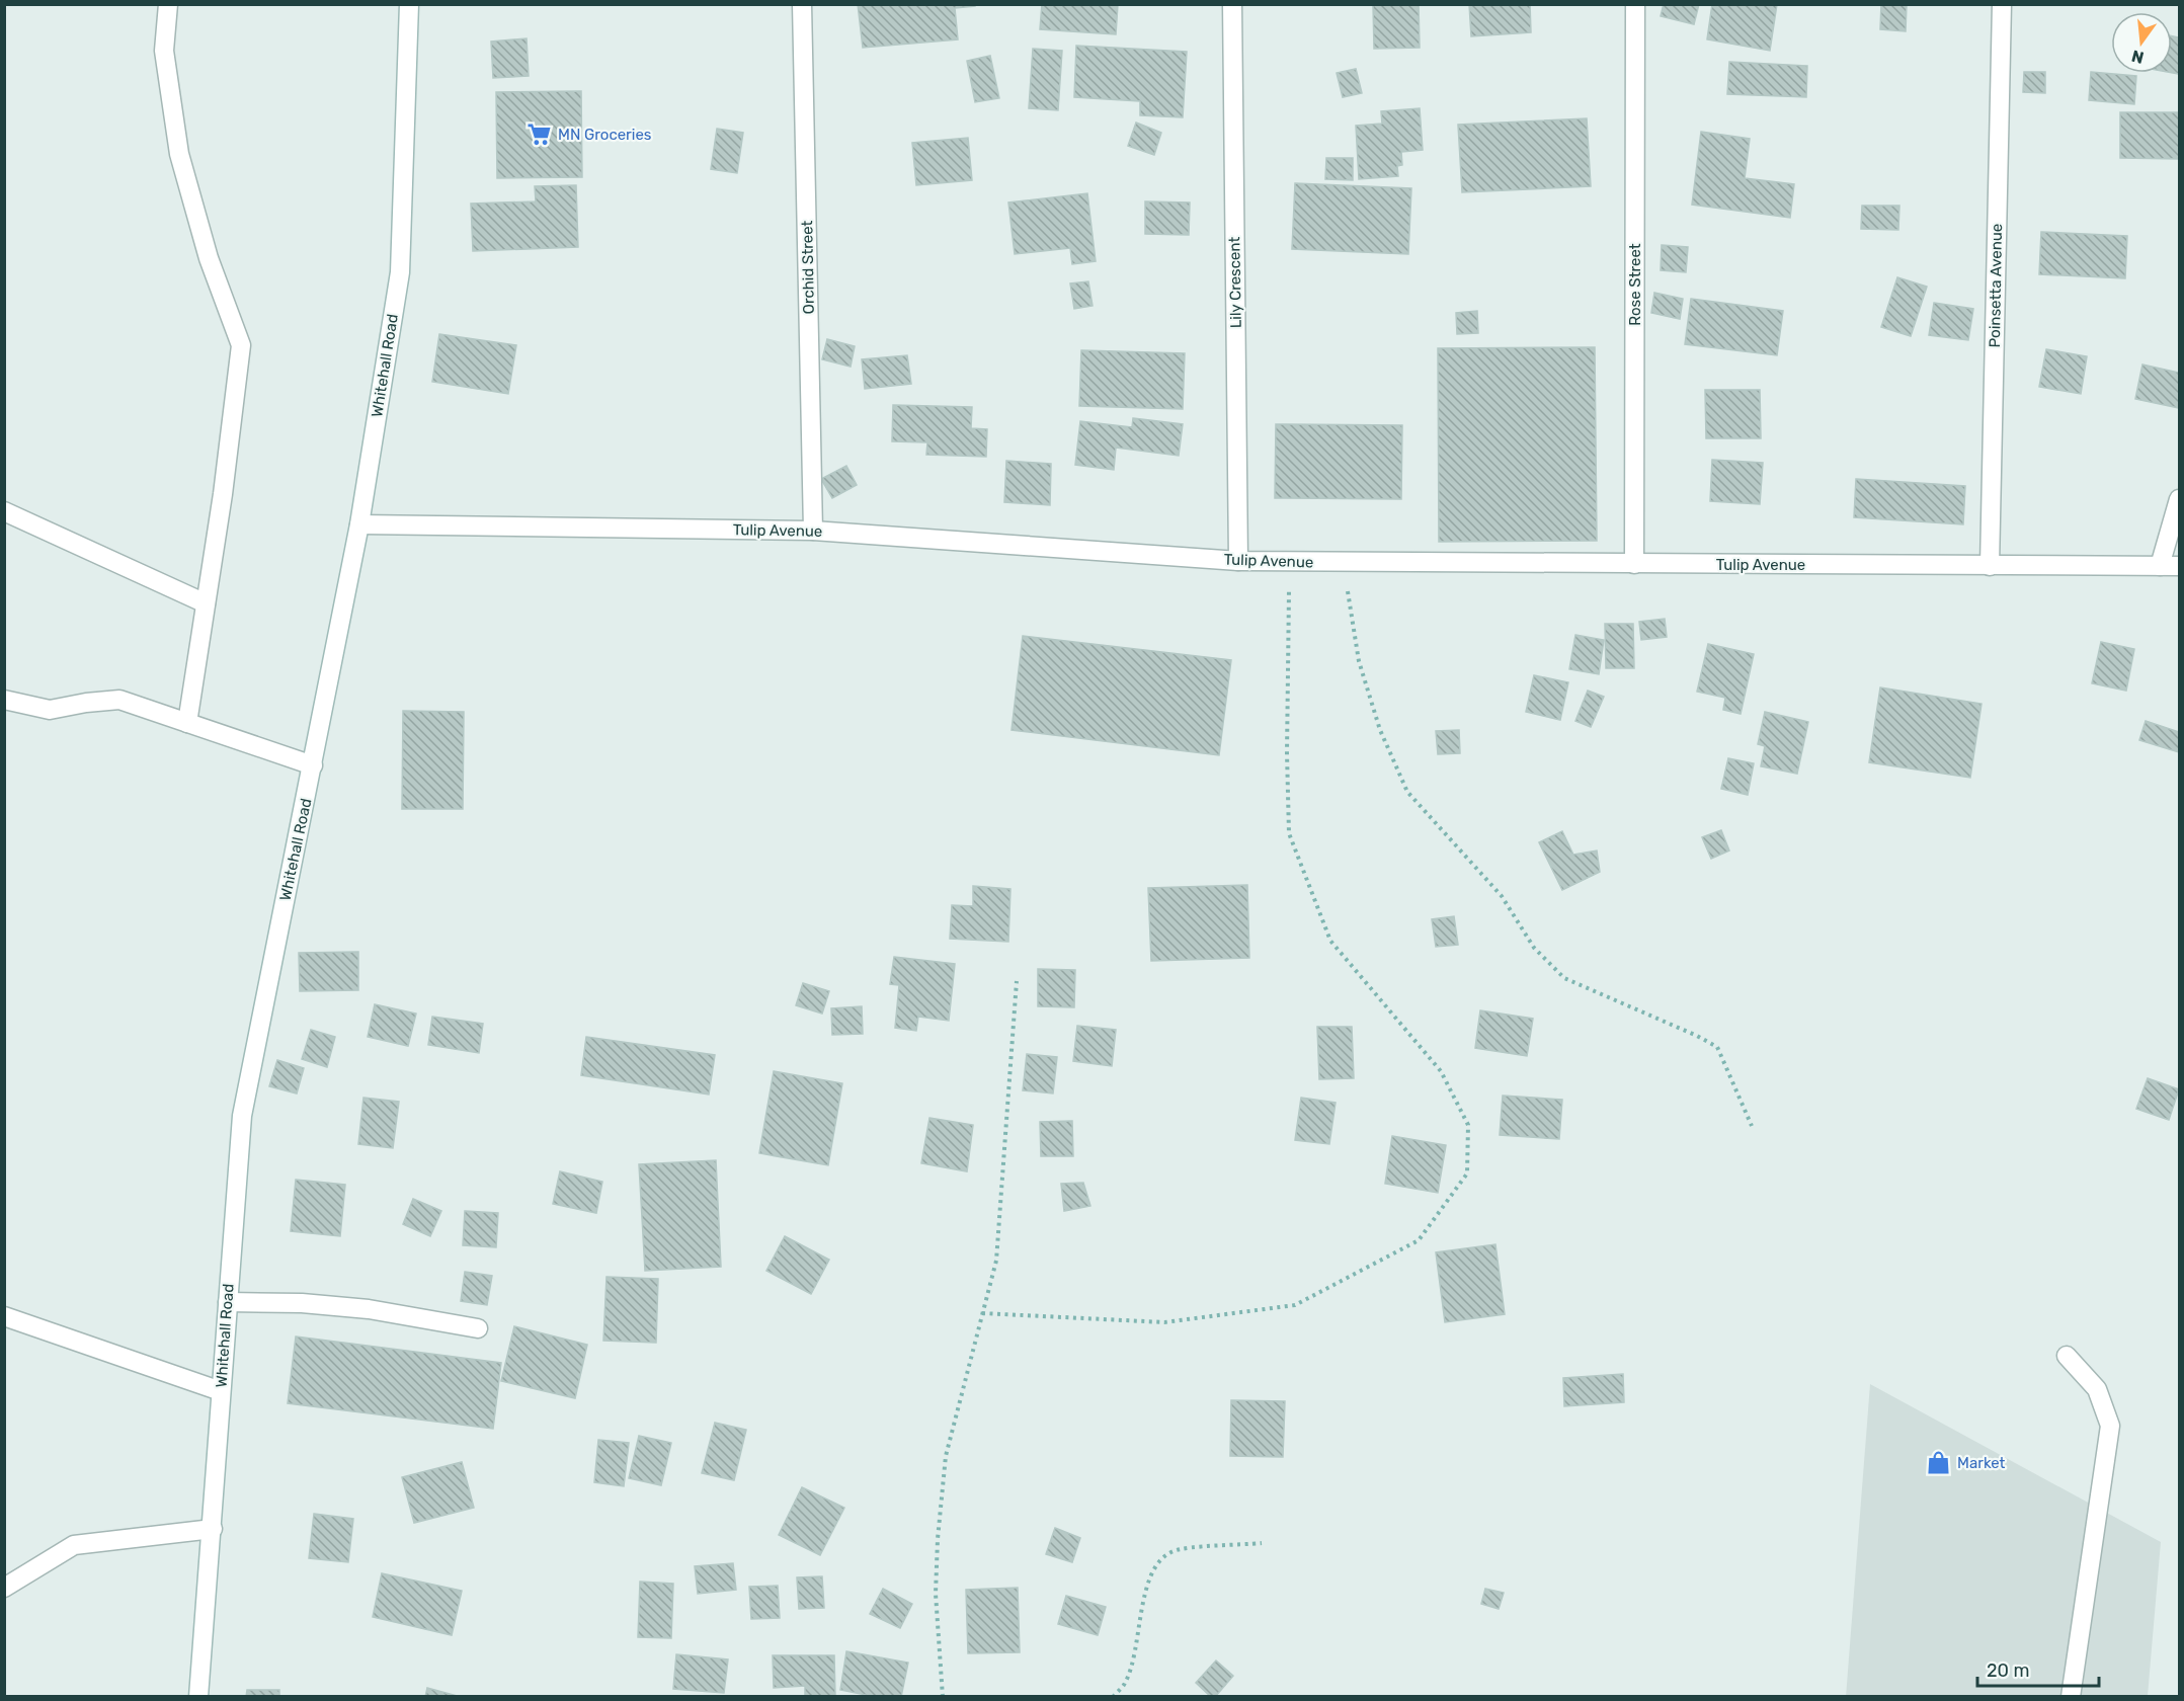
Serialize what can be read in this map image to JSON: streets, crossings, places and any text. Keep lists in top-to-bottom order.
{
  "streets": {
    "street": [
      "Orchid Street",
      "Lily Crescent",
      "Rose Street",
      "Poinsetta Avenue",
      "Whitehall Road",
      "Tulip Avenue"
    ]
  },
  "crossings": [
    ["Orchid Street", "Tulip Avenue"],
    ["Lily Crescent", "Tulip Avenue"],
    ["Rose Street", "Tulip Avenue"],
    ["Poinsetta Avenue", "Tulip Avenue"],
    ["Whitehall Road", "Tulip Avenue"]
  ],
  "places": {
    "supermarket": ["MN Groceries"],
    "shop": ["Market"]
  },
  "scale_bar": "20 m",
  "north": "bottom"
}
